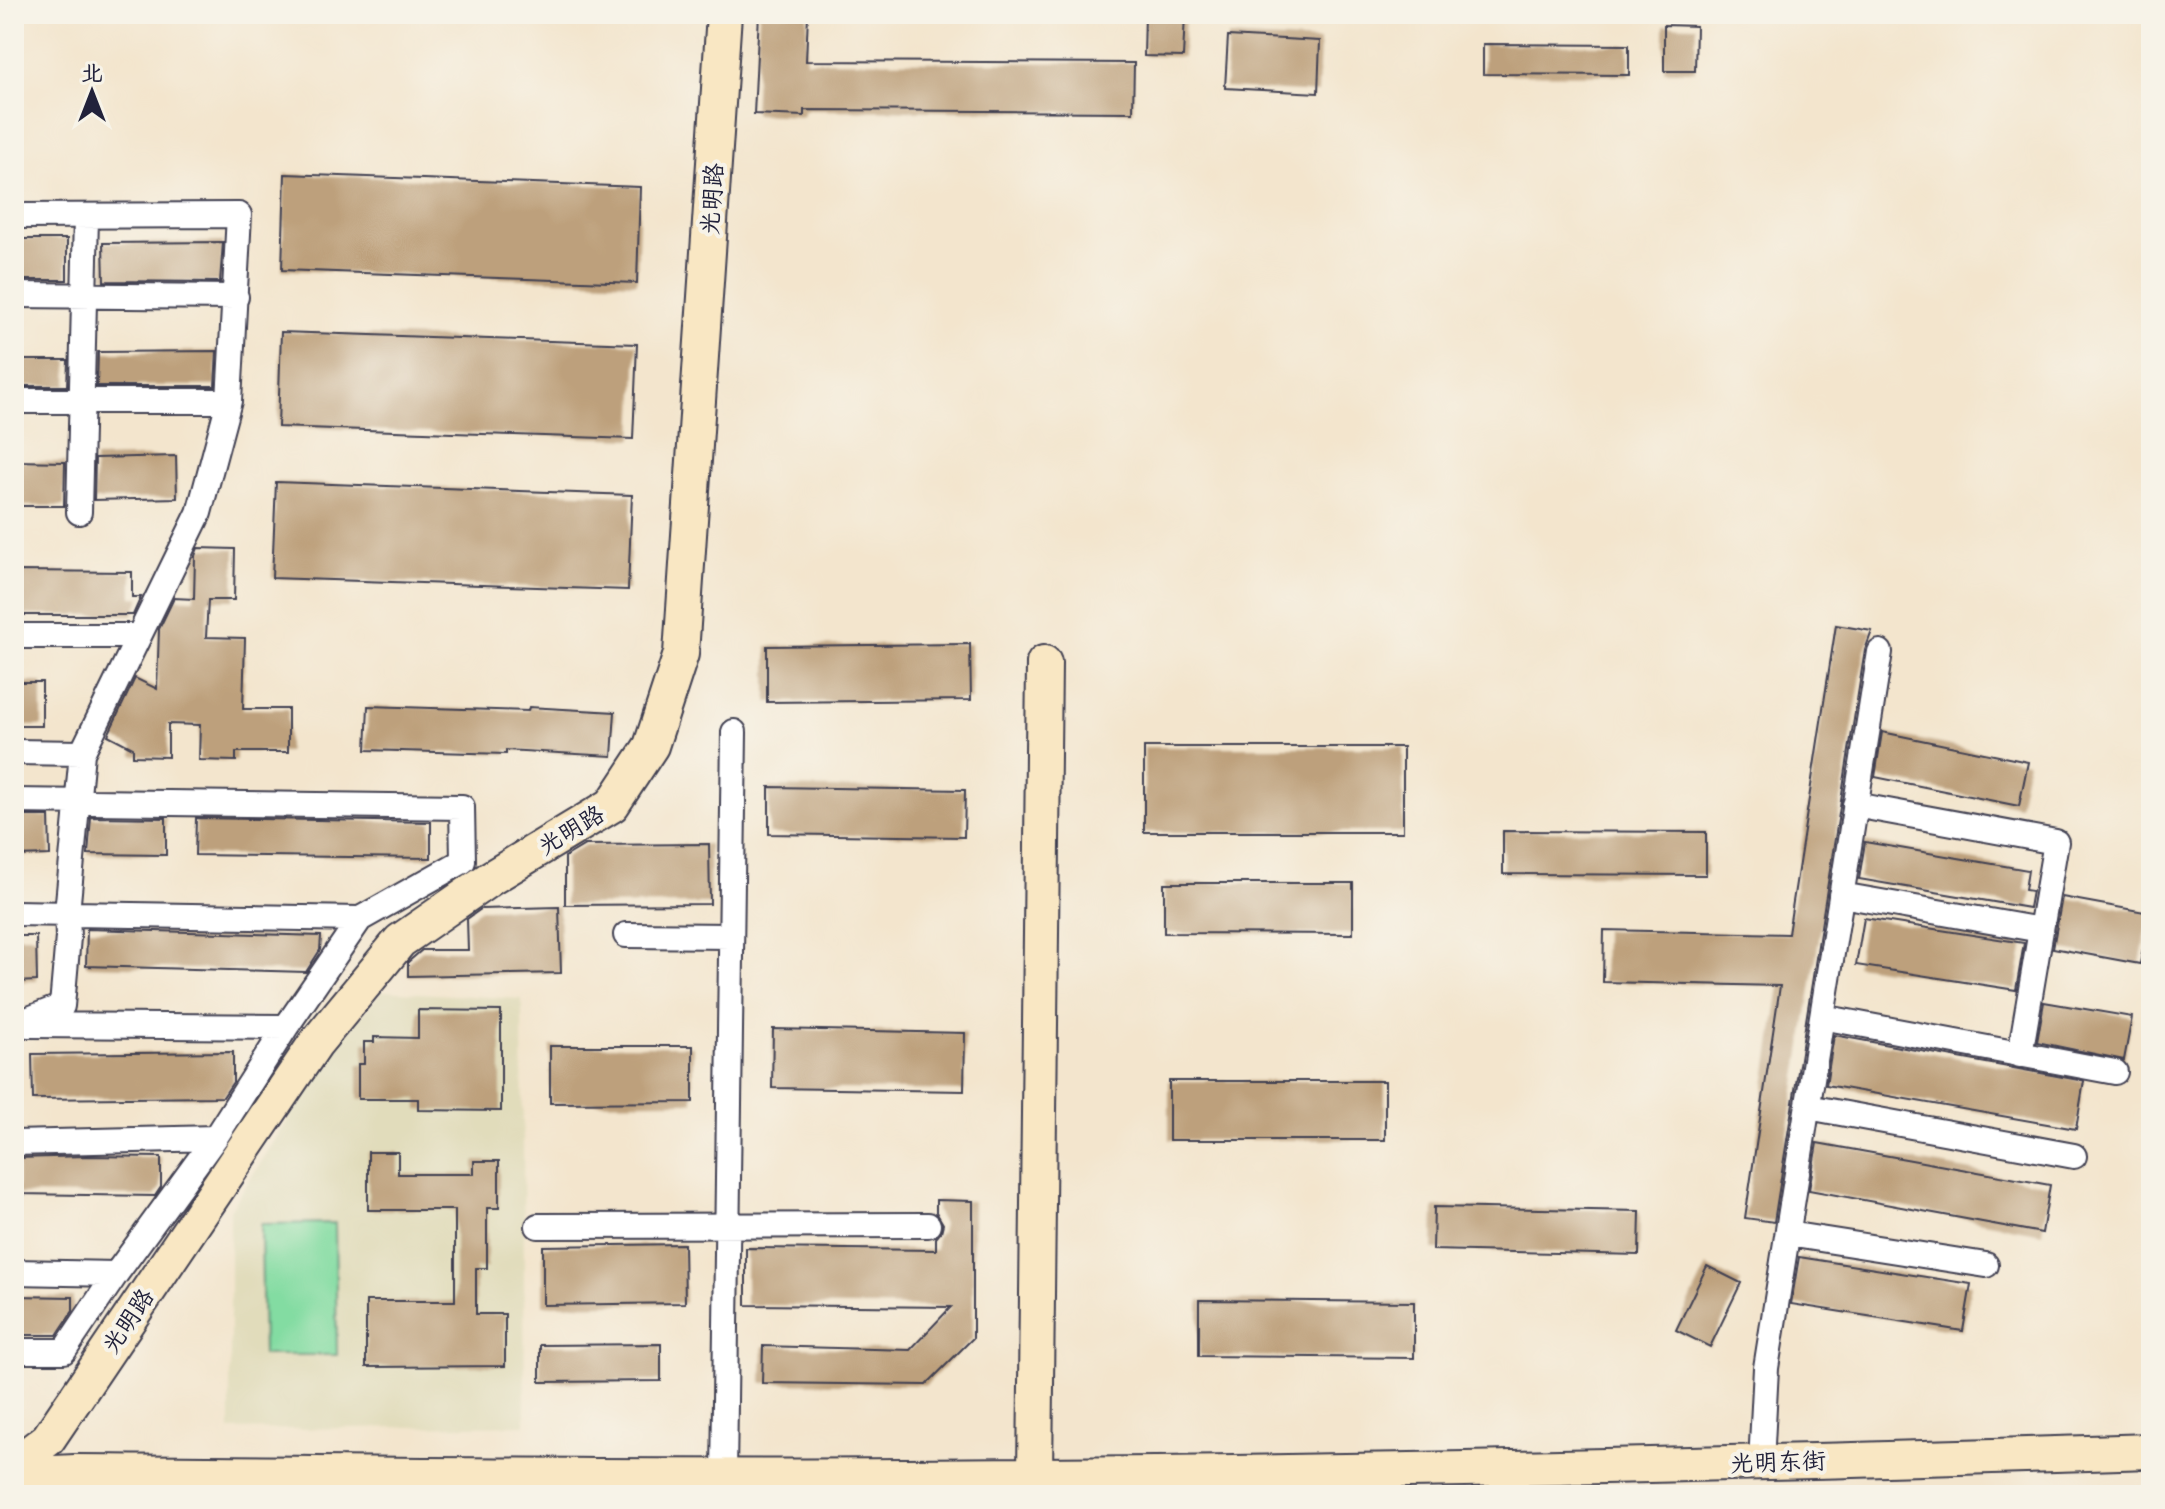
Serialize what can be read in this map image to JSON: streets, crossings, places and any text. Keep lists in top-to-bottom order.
{
  "streets": {
    "street": ["光明路", "光明东街"]
  },
  "north": "top"
}
